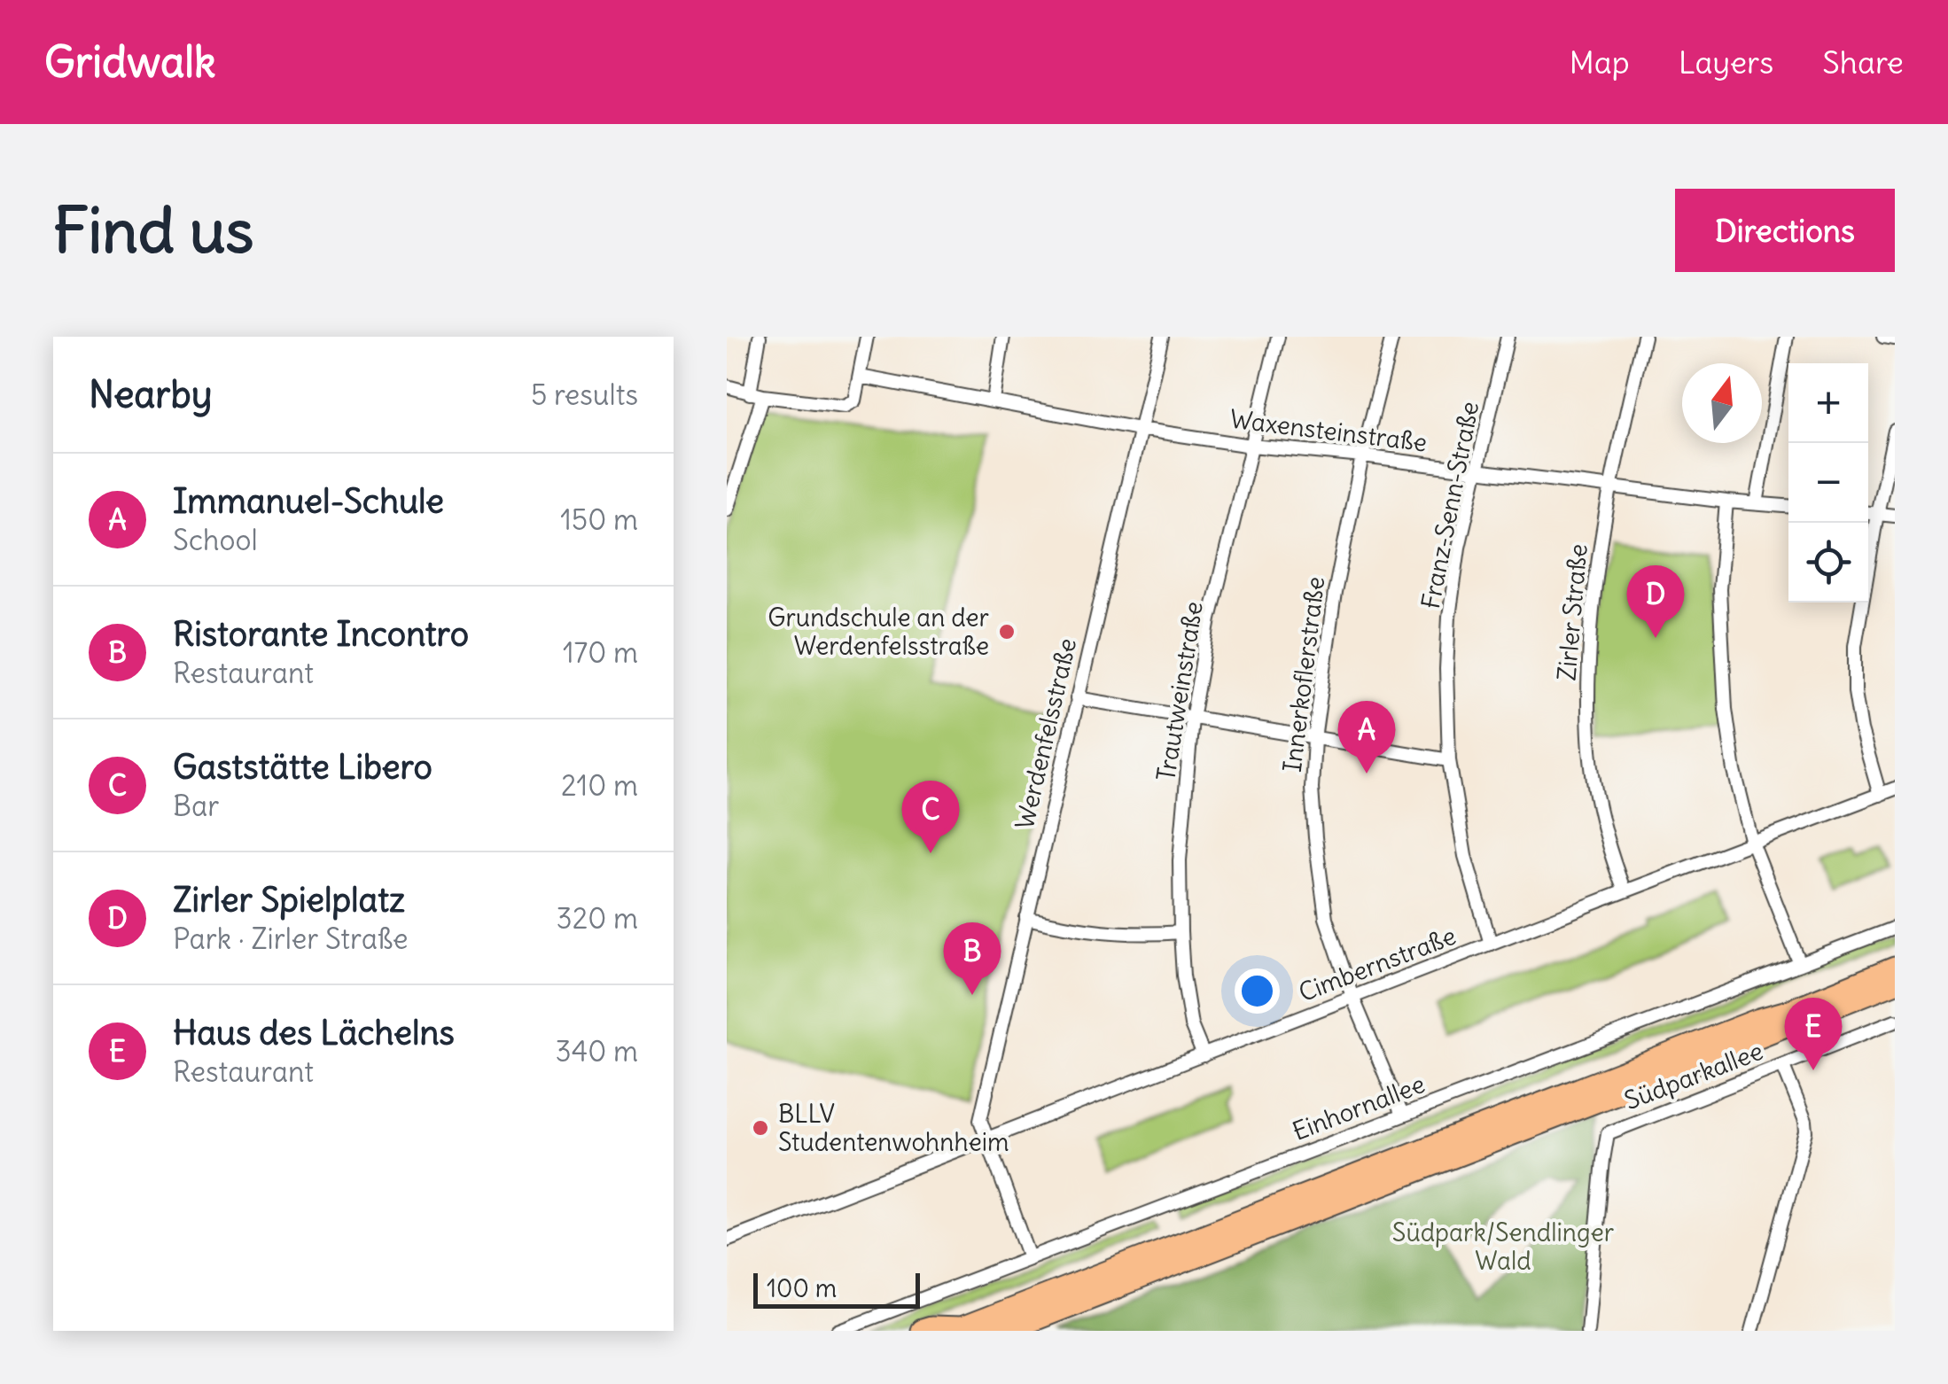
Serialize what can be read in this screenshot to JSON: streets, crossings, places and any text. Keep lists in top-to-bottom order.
{
  "streets": {
    "street": [
      "Waxensteinstraße",
      "Franz-Senn-Straße",
      "Zirler Straße",
      "Innerkoflerstraße",
      "Trautweinstraße",
      "Werdenfelsstraße",
      "Cimbernstraße",
      "Südparkallee",
      "Einhornallee"
    ]
  },
  "crossings": [
    ["Waxensteinstraße", "Franz-Senn-Straße"],
    ["Waxensteinstraße", "Zirler Straße"],
    ["Waxensteinstraße", "Innerkoflerstraße"],
    ["Waxensteinstraße", "Trautweinstraße"],
    ["Waxensteinstraße", "Werdenfelsstraße"],
    ["Franz-Senn-Straße", "Cimbernstraße"],
    ["Zirler Straße", "Cimbernstraße"],
    ["Innerkoflerstraße", "Cimbernstraße"],
    ["Innerkoflerstraße", "Einhornallee"],
    ["Trautweinstraße", "Cimbernstraße"],
    ["Werdenfelsstraße", "Cimbernstraße"]
  ],
  "parks": ["Südpark/Sendlinger Wald"],
  "places": ["Grundschule an der Werdenfelsstraße", "BLLV Studentenwohnheim"],
  "scale_bar": "100 m",
  "north": "top",
  "page": {
    "header": "Gridwalk",
    "nav": ["Map", "Layers", "Share"],
    "buttons": "Directions",
    "title": "Find us",
    "heading": ["Nearby", "5 results"],
    "map_buttons": ["+", "−"],
    "list": [
      {
        "mark": "A",
        "name": "Immanuel-Schule",
        "note": "School",
        "value": "150 m"
      },
      {
        "mark": "B",
        "name": "Ristorante Incontro",
        "note": "Restaurant",
        "value": "170 m"
      },
      {
        "mark": "C",
        "name": "Gaststätte Libero",
        "note": "Bar",
        "value": "210 m"
      },
      {
        "mark": "D",
        "name": "Zirler Spielplatz",
        "note": "Park · Zirler Straße",
        "value": "320 m"
      },
      {
        "mark": "E",
        "name": "Haus des Lächelns",
        "note": "Restaurant",
        "value": "340 m"
      }
    ],
    "pins": [
      "D",
      "A",
      "C",
      "B",
      "E"
    ],
    "scale": "100 m"
  }
}
